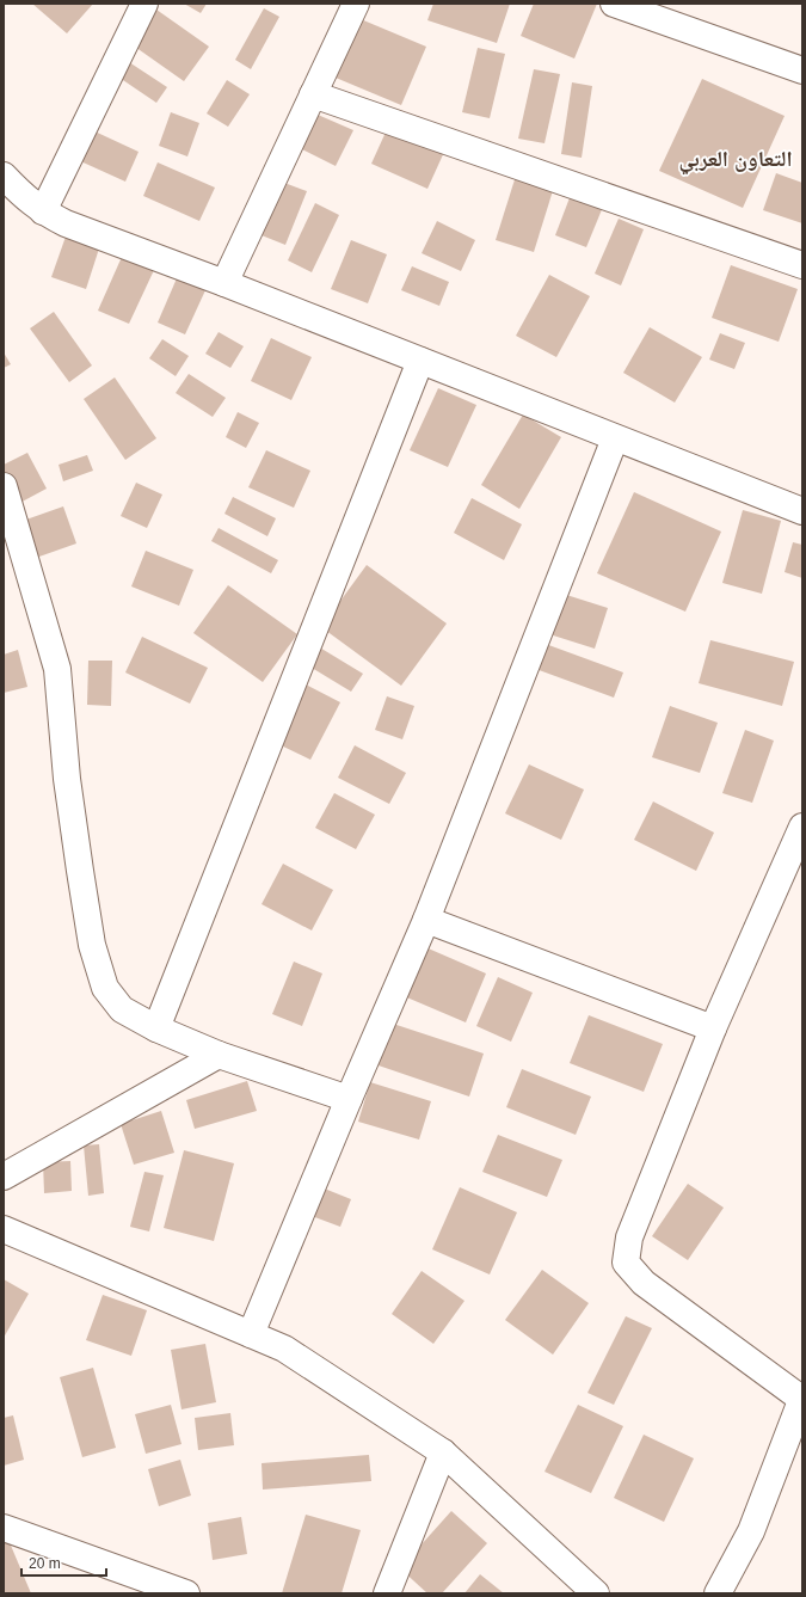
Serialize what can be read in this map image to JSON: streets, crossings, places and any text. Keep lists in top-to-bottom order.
{
  "districts": ["التعاون العربي"],
  "scale_bar": "20 m"
}
